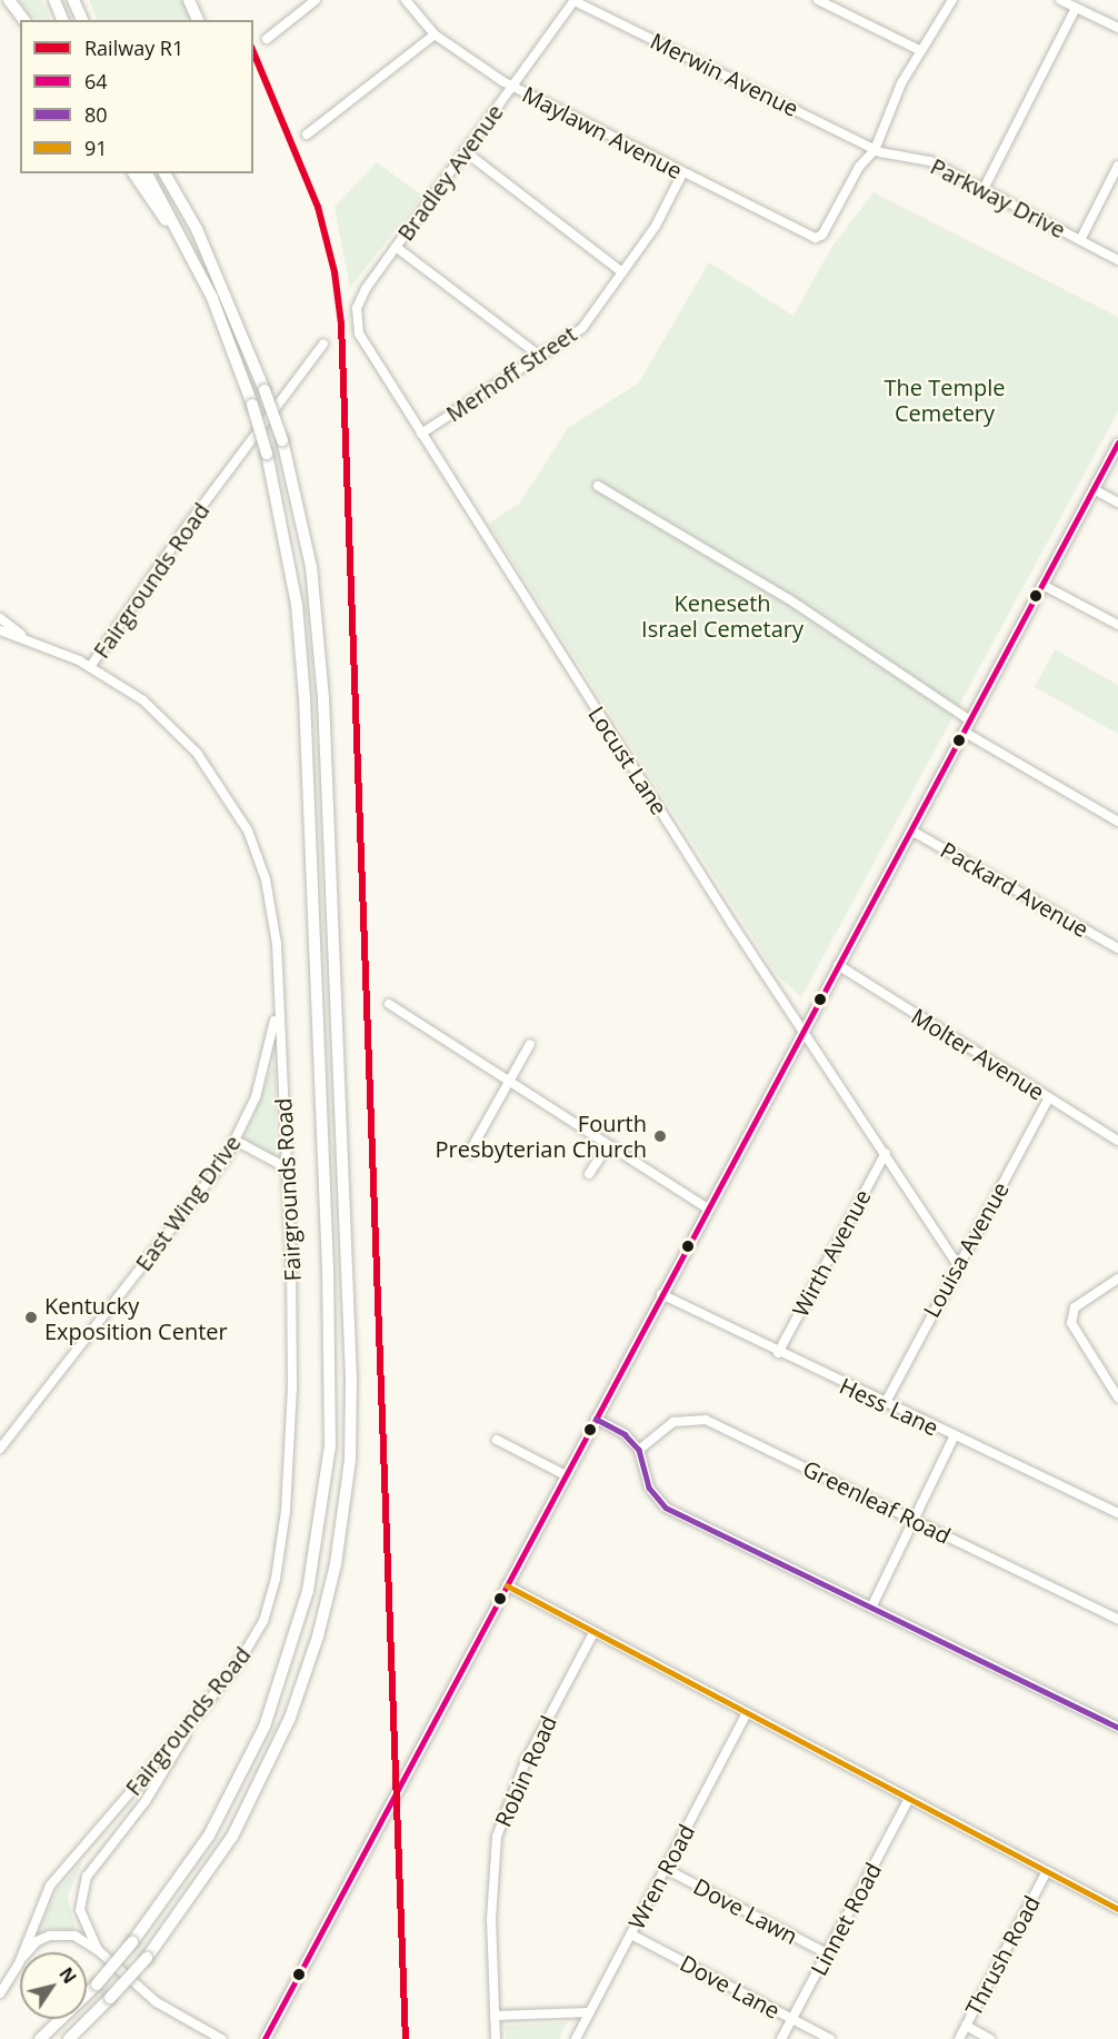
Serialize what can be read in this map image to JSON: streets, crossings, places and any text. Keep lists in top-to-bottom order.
{
  "streets": {
    "street": [
      "Merwin Avenue",
      "Maylawn Avenue",
      "Bradley Avenue",
      "Parkway Drive",
      "Merhoff Street",
      "Fairgrounds Road",
      "Locust Lane",
      "Packard Avenue",
      "Molter Avenue",
      "East Wing Drive",
      "Louisa Avenue",
      "Wirth Avenue",
      "Hess Lane",
      "Greenleaf Road",
      "Robin Road",
      "Wren Road",
      "Dove Lawn",
      "Linnet Road",
      "Thrush Road",
      "Dove Lane"
    ]
  },
  "crossings": [
    ["Merwin Avenue", "Maylawn Avenue"],
    ["Merwin Avenue", "Bradley Avenue"],
    ["Merwin Avenue", "Parkway Drive"],
    ["Maylawn Avenue", "Bradley Avenue"],
    ["Maylawn Avenue", "Parkway Drive"],
    ["Maylawn Avenue", "Merhoff Street"],
    ["Bradley Avenue", "Locust Lane"],
    ["Merhoff Street", "Locust Lane"],
    ["Fairgrounds Road", "East Wing Drive"],
    ["Locust Lane", "Louisa Avenue"],
    ["Locust Lane", "Wirth Avenue"],
    ["Molter Avenue", "Louisa Avenue"],
    ["Louisa Avenue", "Hess Lane"],
    ["Wirth Avenue", "Hess Lane"],
    ["Wren Road", "Dove Lawn"],
    ["Wren Road", "Dove Lane"],
    ["Dove Lawn", "Linnet Road"],
    ["Linnet Road", "Dove Lane"]
  ],
  "parks": ["The Temple Cemetery", "Keneseth Israel Cemetary"],
  "places": ["Fourth Presbyterian Church", "Kentucky Exposition Center"],
  "lines": [
    "rail line R1",
    "transit line 64",
    "transit line 80",
    "transit line 91"
  ],
  "legend": [
    "Railway R1",
    "64",
    "80",
    "91"
  ],
  "north": "top right"
}
